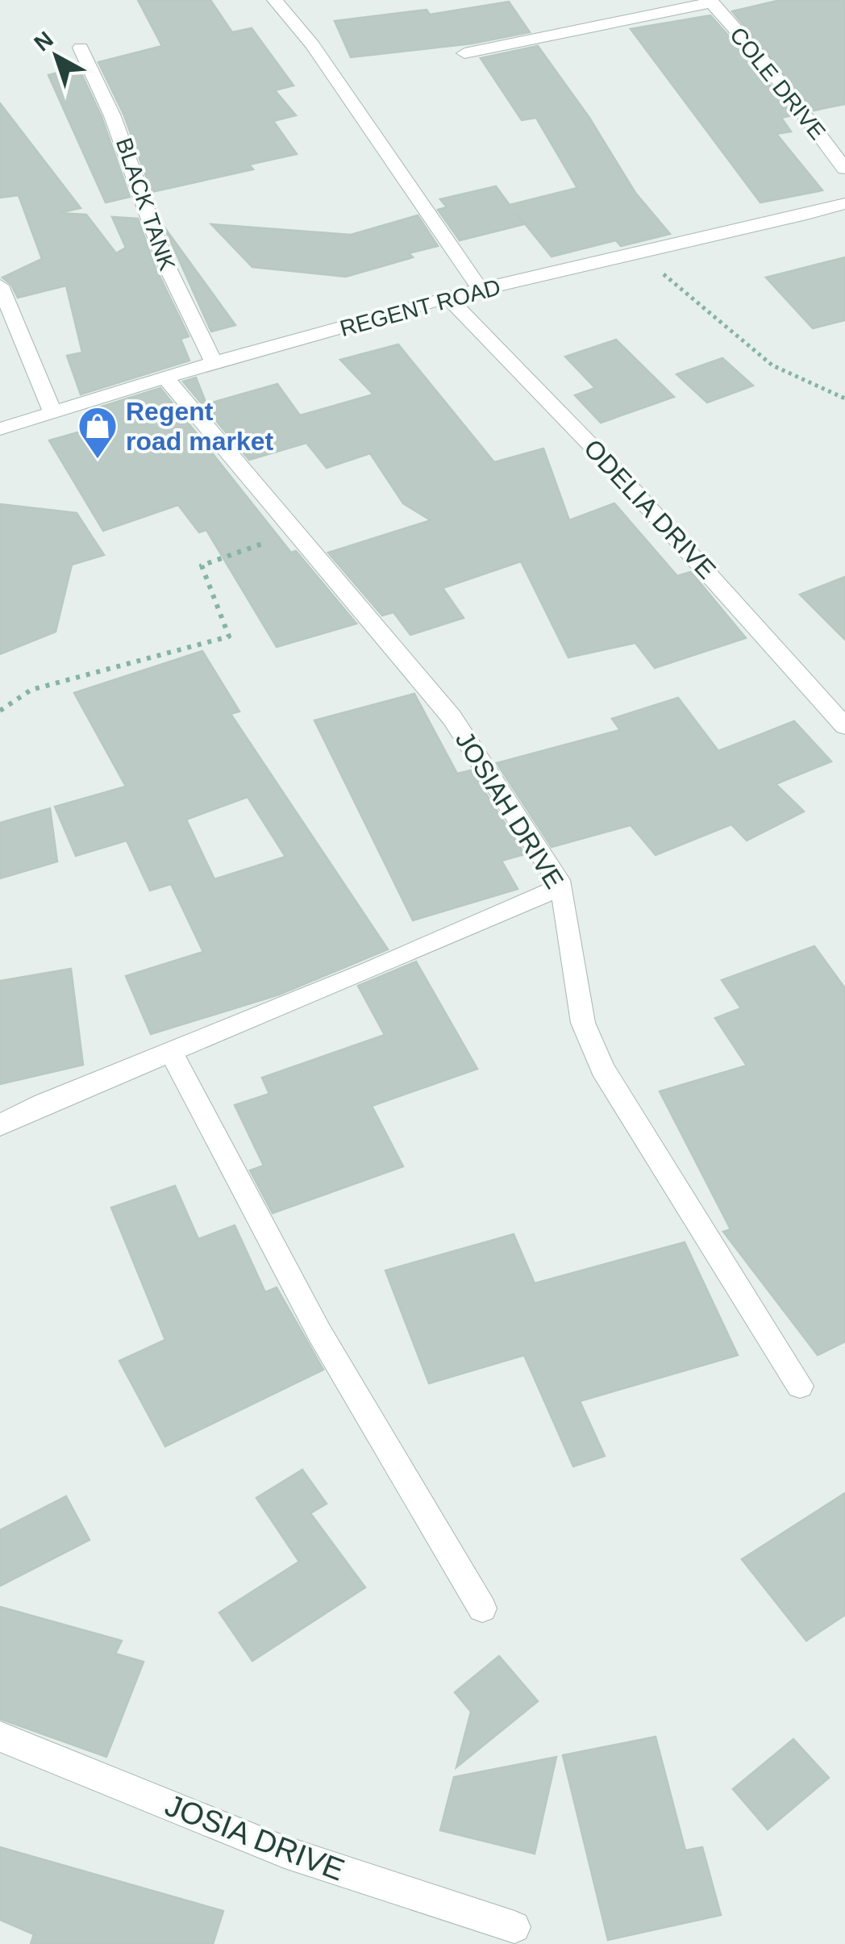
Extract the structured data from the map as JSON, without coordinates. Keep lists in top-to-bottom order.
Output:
{
  "streets": {
    "street": [
      "COLE DRIVE",
      "BLACK TANK",
      "REGENT ROAD",
      "ODELIA DRIVE",
      "JOSIAH DRIVE",
      "JOSIA DRIVE"
    ]
  },
  "crossings": [
    ["BLACK TANK", "REGENT ROAD"],
    ["REGENT ROAD", "ODELIA DRIVE"],
    ["REGENT ROAD", "JOSIAH DRIVE"]
  ],
  "places": {
    "shop": ["Regent road market"]
  },
  "north": "top left"
}
